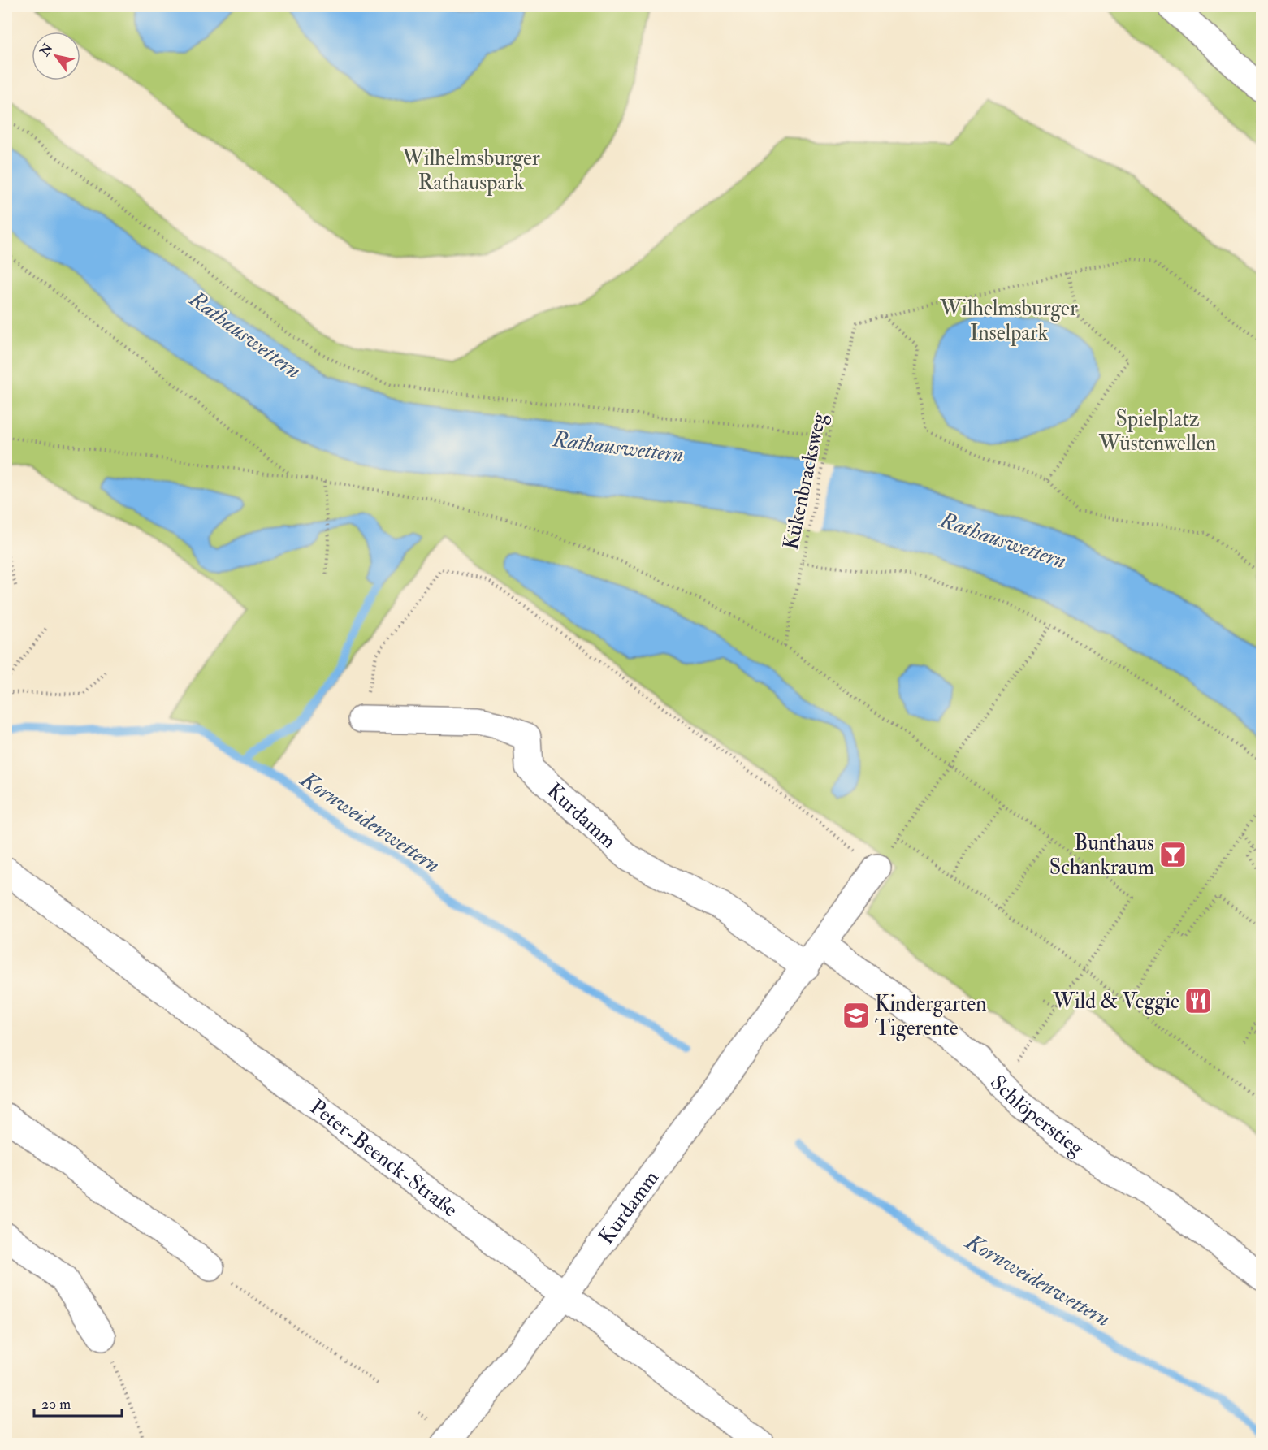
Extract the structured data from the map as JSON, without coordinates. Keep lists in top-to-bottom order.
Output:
{
  "streets": {
    "street": ["Kurdamm", "Schlöperstieg", "Peter-Beenck-Straße"],
    "path": ["Kükenbracksweg"]
  },
  "crossings": [
    ["Kurdamm", "Schlöperstieg"],
    ["Kurdamm", "Peter-Beenck-Straße"]
  ],
  "water": ["Rathauswettern", "Kornweidenwettern"],
  "parks": ["Wilhelmsburger Rathauspark", "Wilhelmsburger Inselpark", "Spielplatz Wüstenwellen"],
  "places": {
    "bar": ["Bunthaus Schankraum"],
    "restaurant": ["Wild & Veggie"],
    "school or university": ["Kindergarten Tigerente"]
  },
  "scale_bar": "20 m",
  "north": "top left"
}
